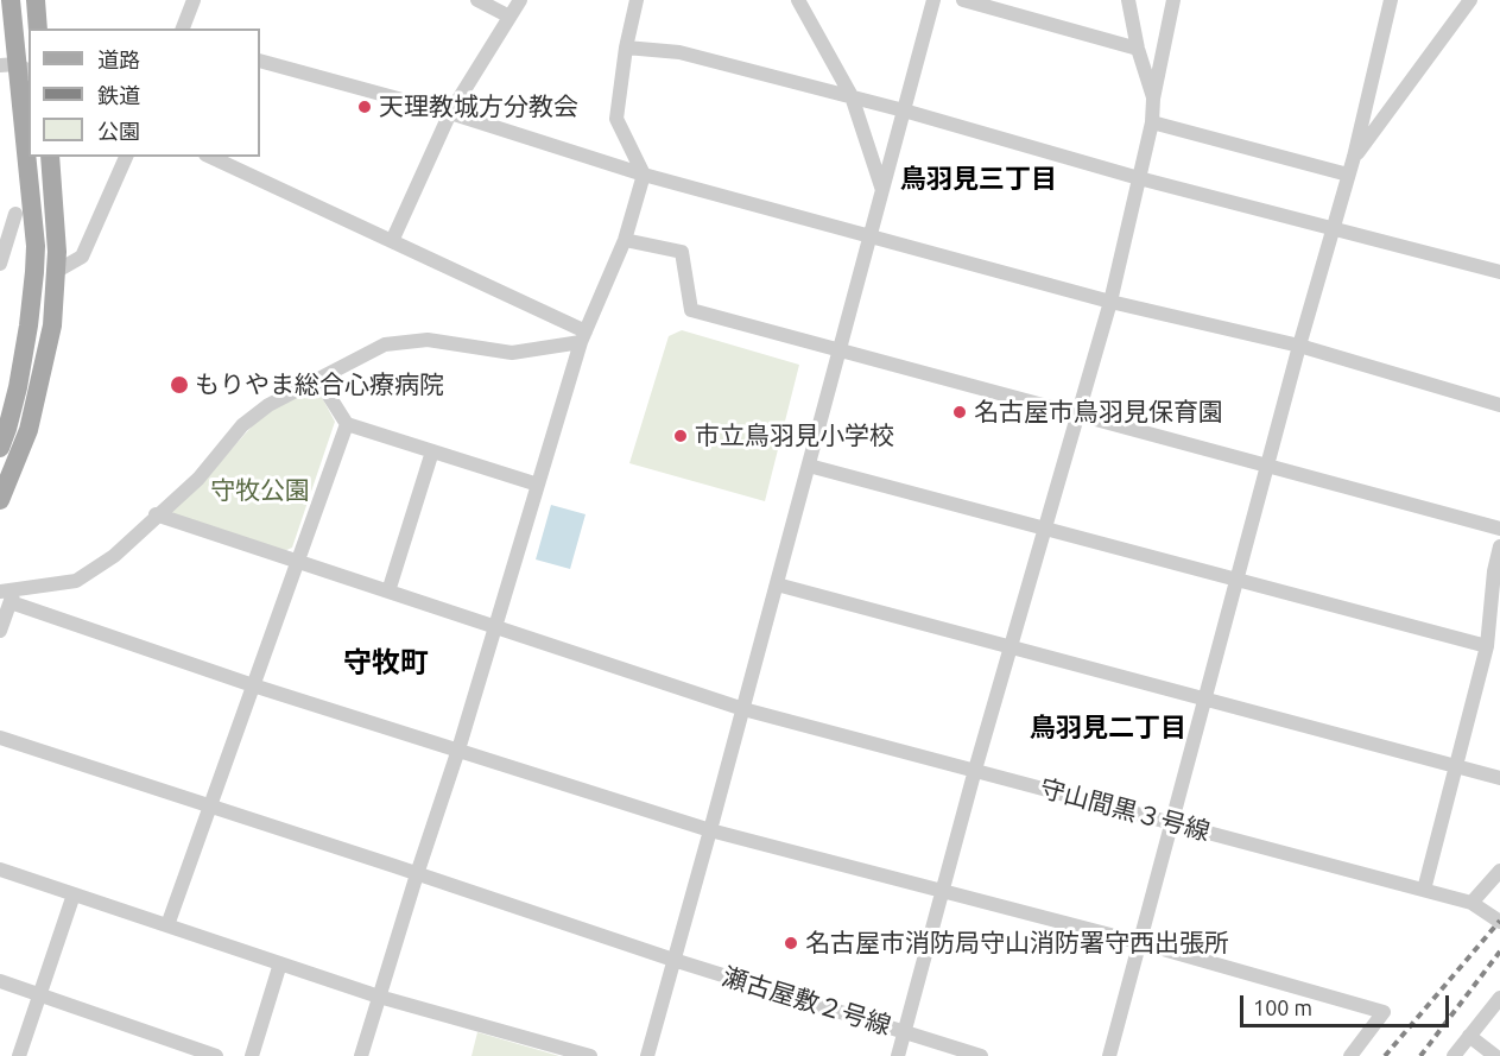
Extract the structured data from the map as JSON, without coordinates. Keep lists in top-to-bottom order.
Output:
{
  "streets": {
    "street": ["守山間黒３号線", "瀬古屋敷２号線"]
  },
  "districts": ["鳥羽見三丁目", "守牧町", "鳥羽見二丁目"],
  "parks": ["守牧公園"],
  "places": [
    "天理教城方分教会",
    "もりやま総合心療病院",
    "名古屋市鳥羽見保育園",
    "市立鳥羽見小学校",
    "名古屋市消防局守山消防署守西出張所"
  ],
  "legend": ["道路", "鉄道", "公園"],
  "scale_bar": "100 m"
}
